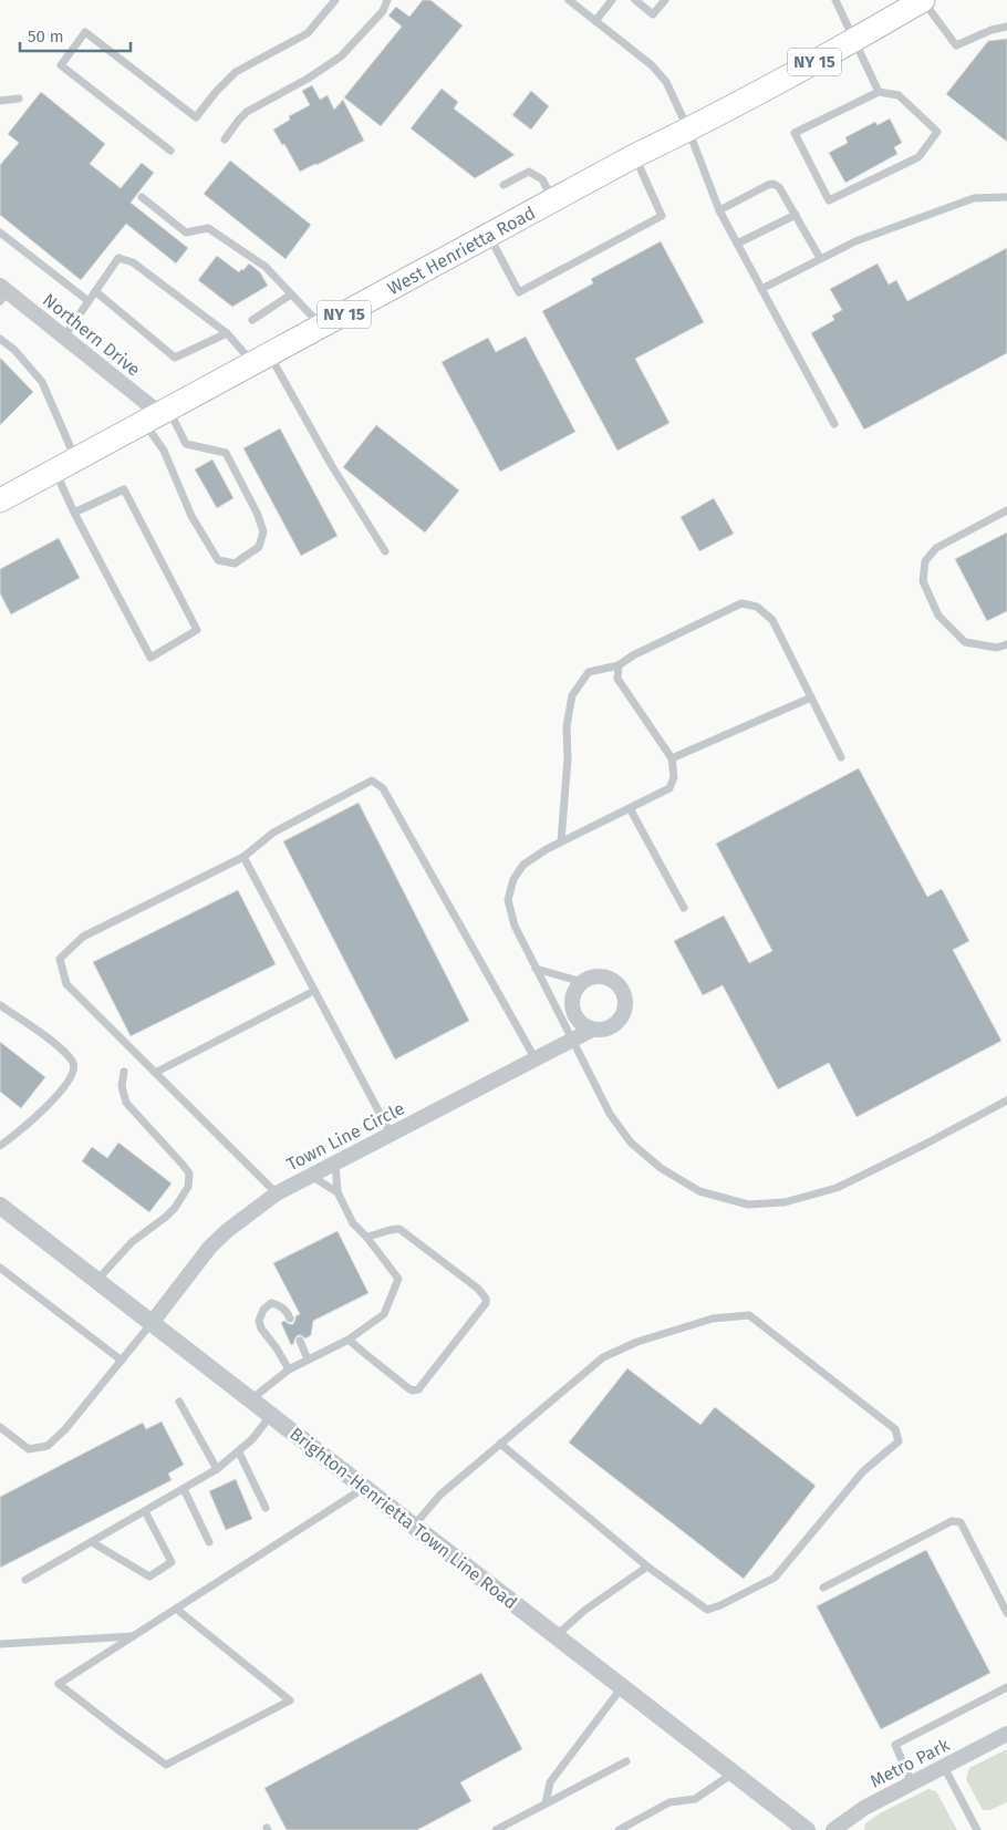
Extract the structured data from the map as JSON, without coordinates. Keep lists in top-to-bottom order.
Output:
{
  "streets": {
    "main road": ["NY 15", "West Henrietta Road"],
    "street": [
      "Northern Drive",
      "Town Line Circle",
      "Brighton-Henrietta Town Line Road",
      "Metro Park"
    ]
  },
  "crossings": [
    ["West Henrietta Road", "Northern Drive"],
    ["Town Line Circle", "Brighton-Henrietta Town Line Road"]
  ],
  "scale_bar": "50 m"
}
